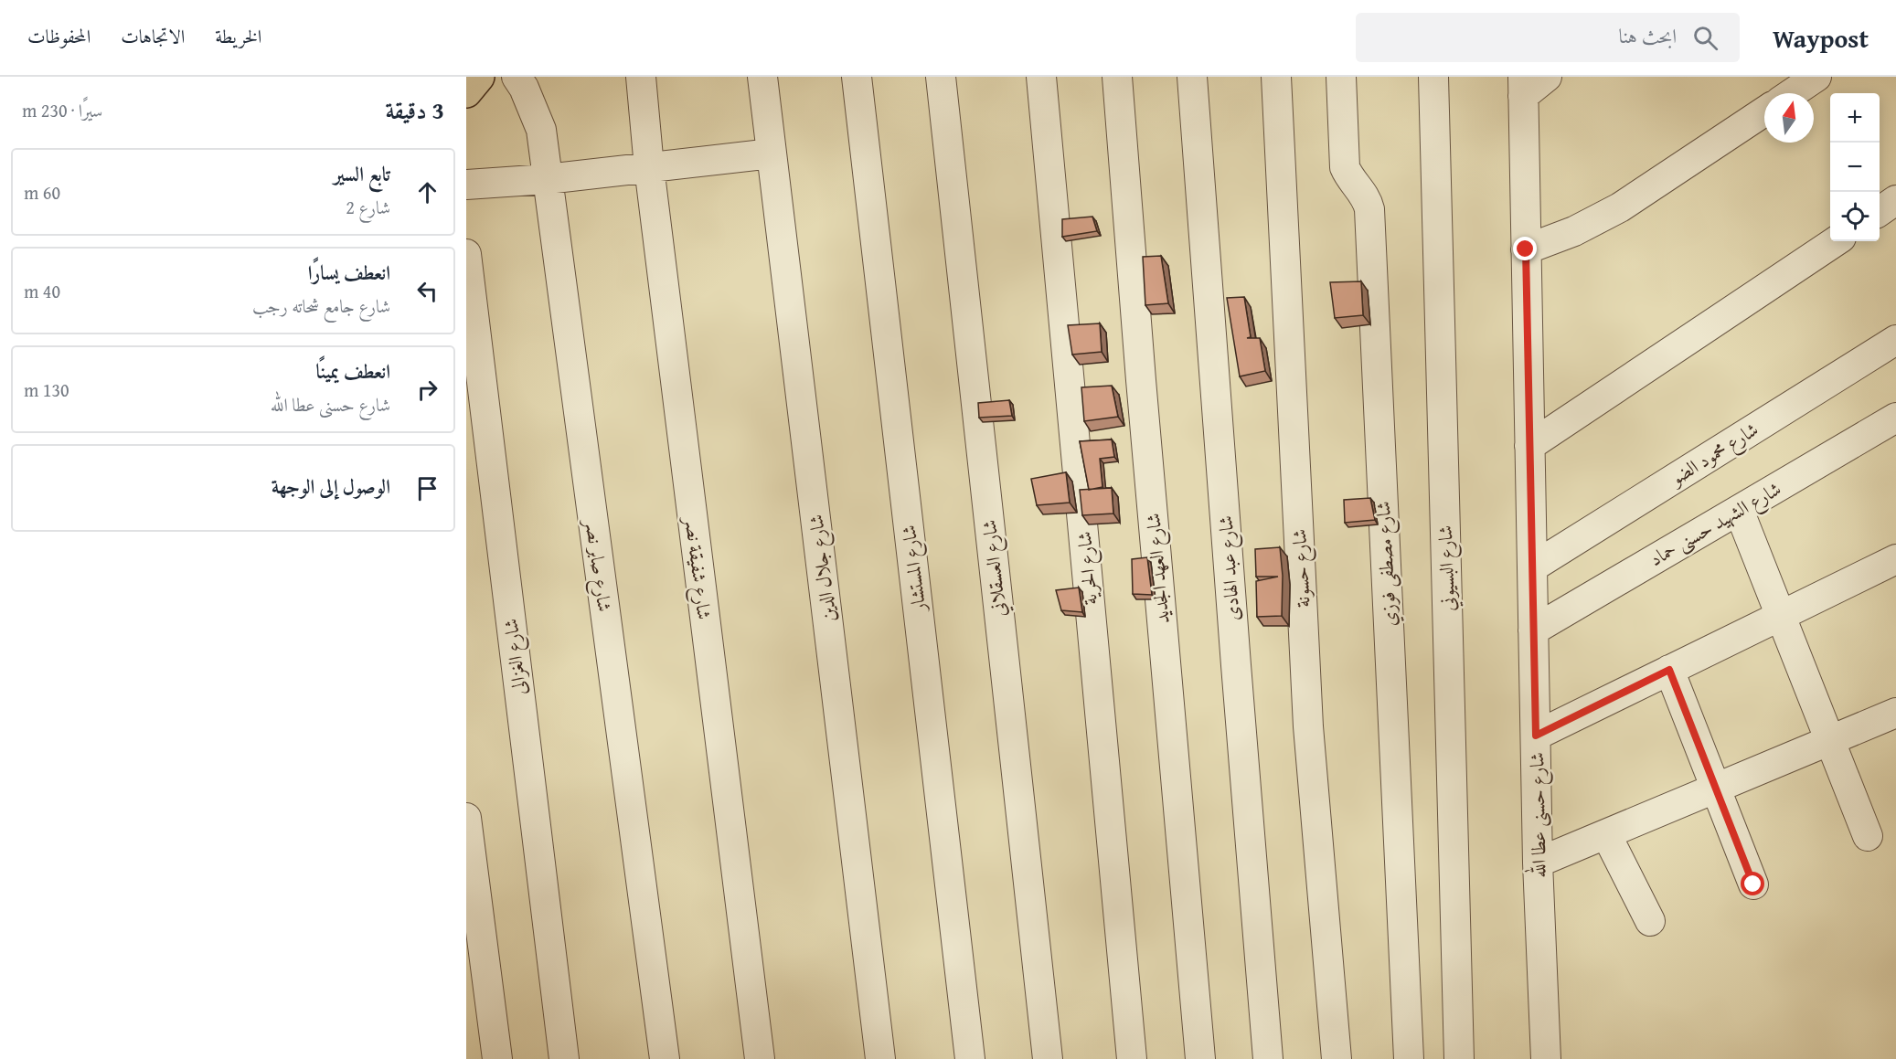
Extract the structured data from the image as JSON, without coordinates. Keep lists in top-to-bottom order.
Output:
{
  "streets": {
    "street": [
      "شارع محمود الضو",
      "شارع الشهيد حسنى حماد",
      "شارع مصطفى فوزي",
      "شارع صابر نصر",
      "شارع شفيقة نصر",
      "شارع جلال الدين",
      "شارع المستشار",
      "شارع العسقلاني",
      "شارع الحرية",
      "شارع العهد الجديد",
      "شارع عبد الهادى",
      "شارع حسونة",
      "شارع البسيوني",
      "شارع الغزالى",
      "شارع حسنى عطا الله"
    ]
  },
  "crossings": [
    ["شارع محمود الضو", "شارع حسنى عطا الله"],
    ["شارع الشهيد حسنى حماد", "شارع حسنى عطا الله"]
  ],
  "north": "top",
  "page": {
    "header": "Waypost",
    "search": "ابحث هنا",
    "nav": ["الخريطة", "الاتجاهات", "المحفوظات"],
    "heading": ["3 دقيقة", "سيرًا · 230 m"],
    "map_buttons": ["+", "−"],
    "list": [
      ["تابع السير", "شارع 2", "60 m"],
      ["انعطف يسارًا", "شارع جامع شحاته رجب", "40 m"],
      ["انعطف يمينًا", "شارع حسنى عطا الله", "130 m"],
      "الوصول إلى الوجهة"
    ]
  }
}
